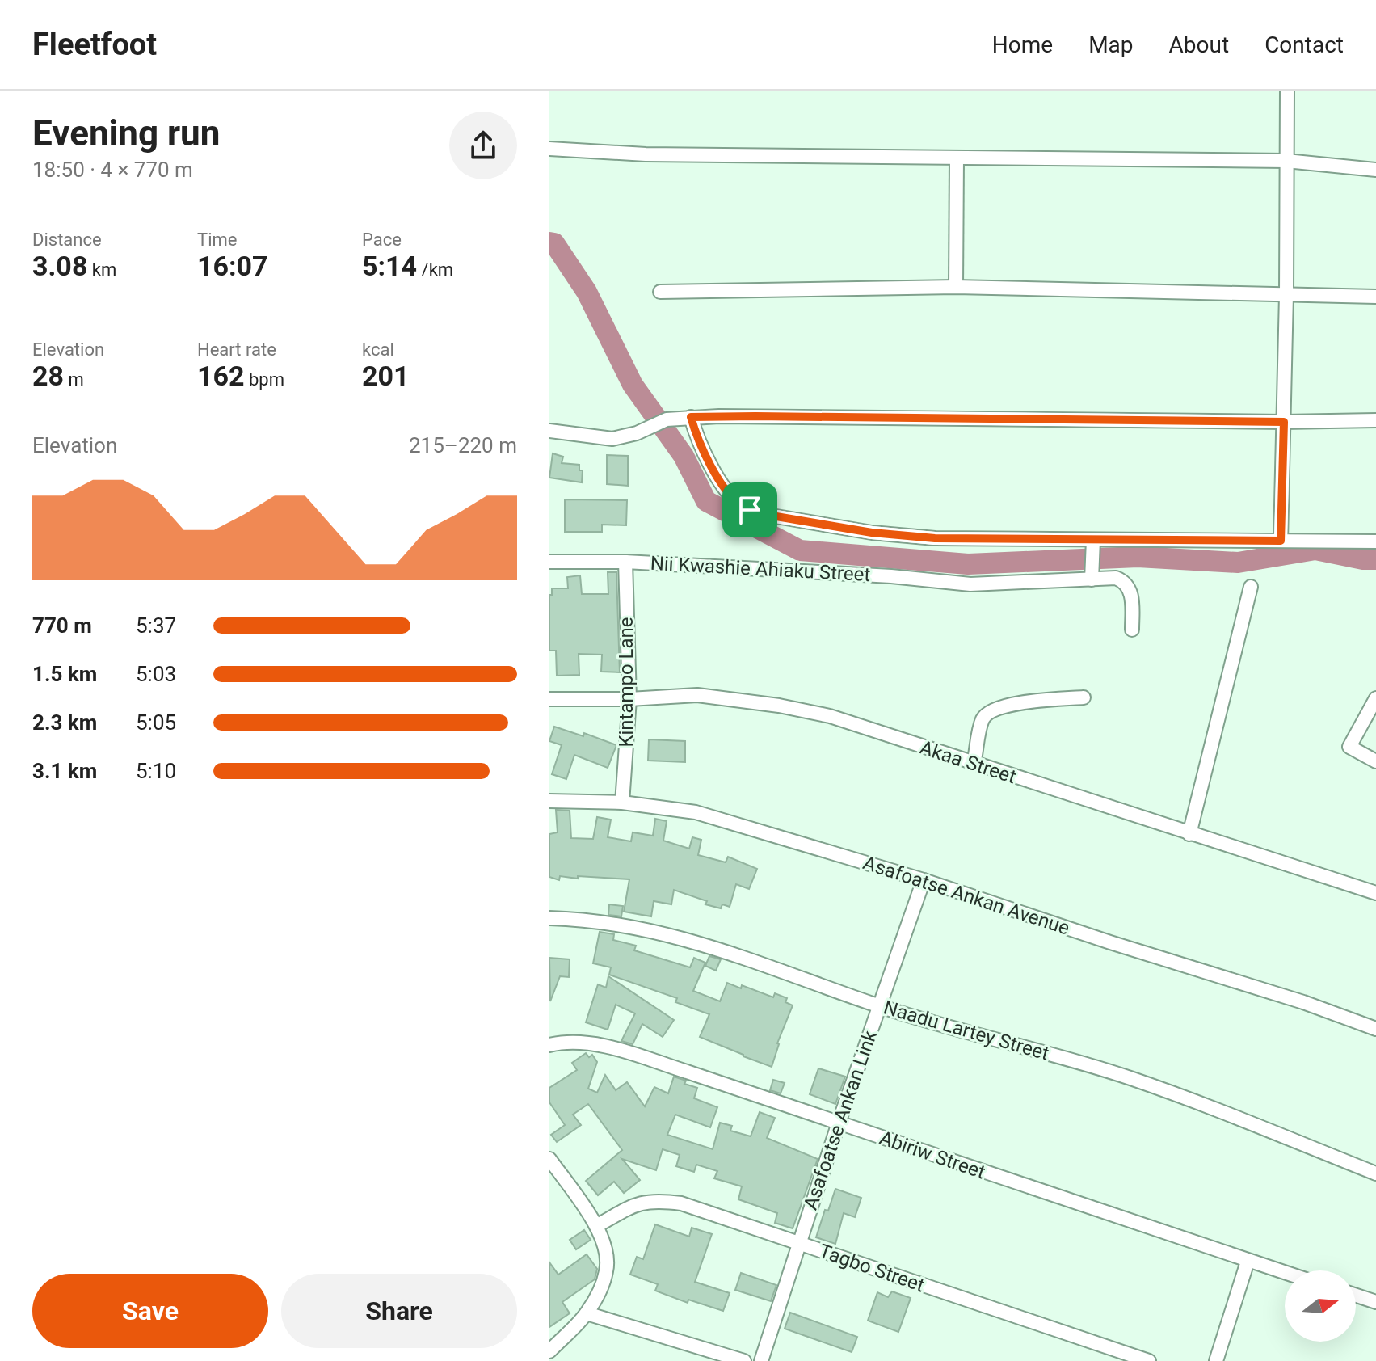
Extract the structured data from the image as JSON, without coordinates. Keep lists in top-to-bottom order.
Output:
{
  "streets": {
    "street": [
      "Nii Kwashie Ahiaku Street",
      "Kintampo Lane",
      "Akaa Street",
      "Asafoatse Ankan Avenue",
      "Naadu Lartey Street",
      "Asafoatse Ankan Link",
      "Abiriw Street",
      "Tagbo Street"
    ]
  },
  "crossings": [
    ["Nii Kwashie Ahiaku Street", "Kintampo Lane"],
    ["Kintampo Lane", "Akaa Street"],
    ["Kintampo Lane", "Asafoatse Ankan Avenue"],
    ["Asafoatse Ankan Avenue", "Asafoatse Ankan Link"],
    ["Naadu Lartey Street", "Asafoatse Ankan Link"],
    ["Asafoatse Ankan Link", "Abiriw Street"],
    ["Asafoatse Ankan Link", "Tagbo Street"]
  ],
  "north": "right",
  "page": {
    "header": "Fleetfoot",
    "nav": [
      "Home",
      "Map",
      "About",
      "Contact"
    ],
    "heading": ["Evening run", "18:50 · 4 × 770 m"],
    "stats": [
      ["Distance", "3.08 km"],
      ["Time", "16:07"],
      ["Pace", "5:14 /km"],
      ["Elevation", "28 m"],
      ["Heart rate", "162 bpm"],
      ["kcal", "201"]
    ],
    "chart": ["Elevation", "215–220 m"],
    "list": [
      {
        "name": "770 m",
        "note": "5:37"
      },
      {
        "name": "1.5 km",
        "note": "5:03"
      },
      {
        "name": "2.3 km",
        "note": "5:05"
      },
      {
        "name": "3.1 km",
        "note": "5:10"
      }
    ],
    "buttons": ["Save", "Share"]
  }
}
